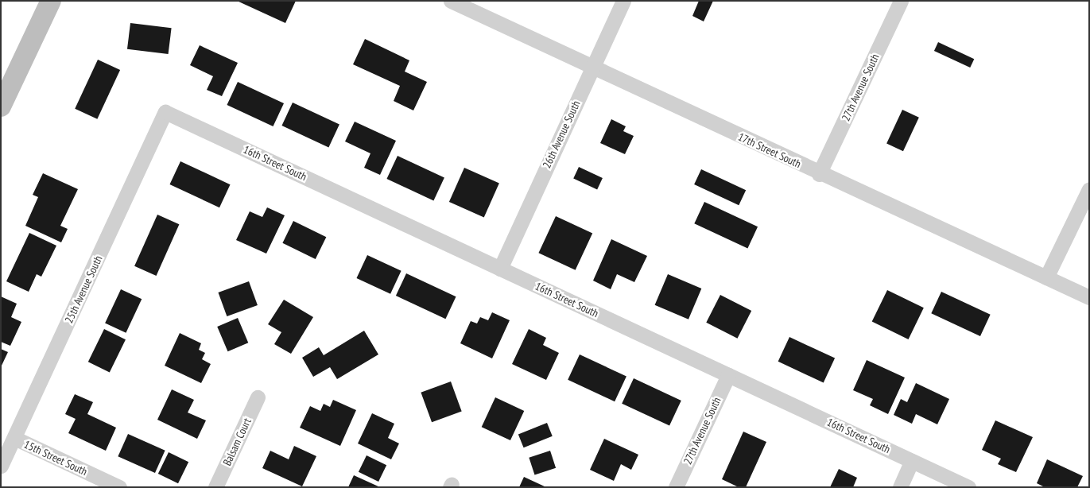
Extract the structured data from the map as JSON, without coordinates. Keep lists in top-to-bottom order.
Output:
{
  "streets": {
    "street": [
      "27th Avenue South",
      "26th Avenue South",
      "17th Street South",
      "16th Street South",
      "25th Avenue South",
      "Balsam Court",
      "15th Street South"
    ]
  },
  "crossings": [
    ["27th Avenue South", "17th Street South"],
    ["27th Avenue South", "16th Street South"],
    ["26th Avenue South", "17th Street South"],
    ["26th Avenue South", "16th Street South"],
    ["16th Street South", "25th Avenue South"],
    ["25th Avenue South", "15th Street South"]
  ]
}
